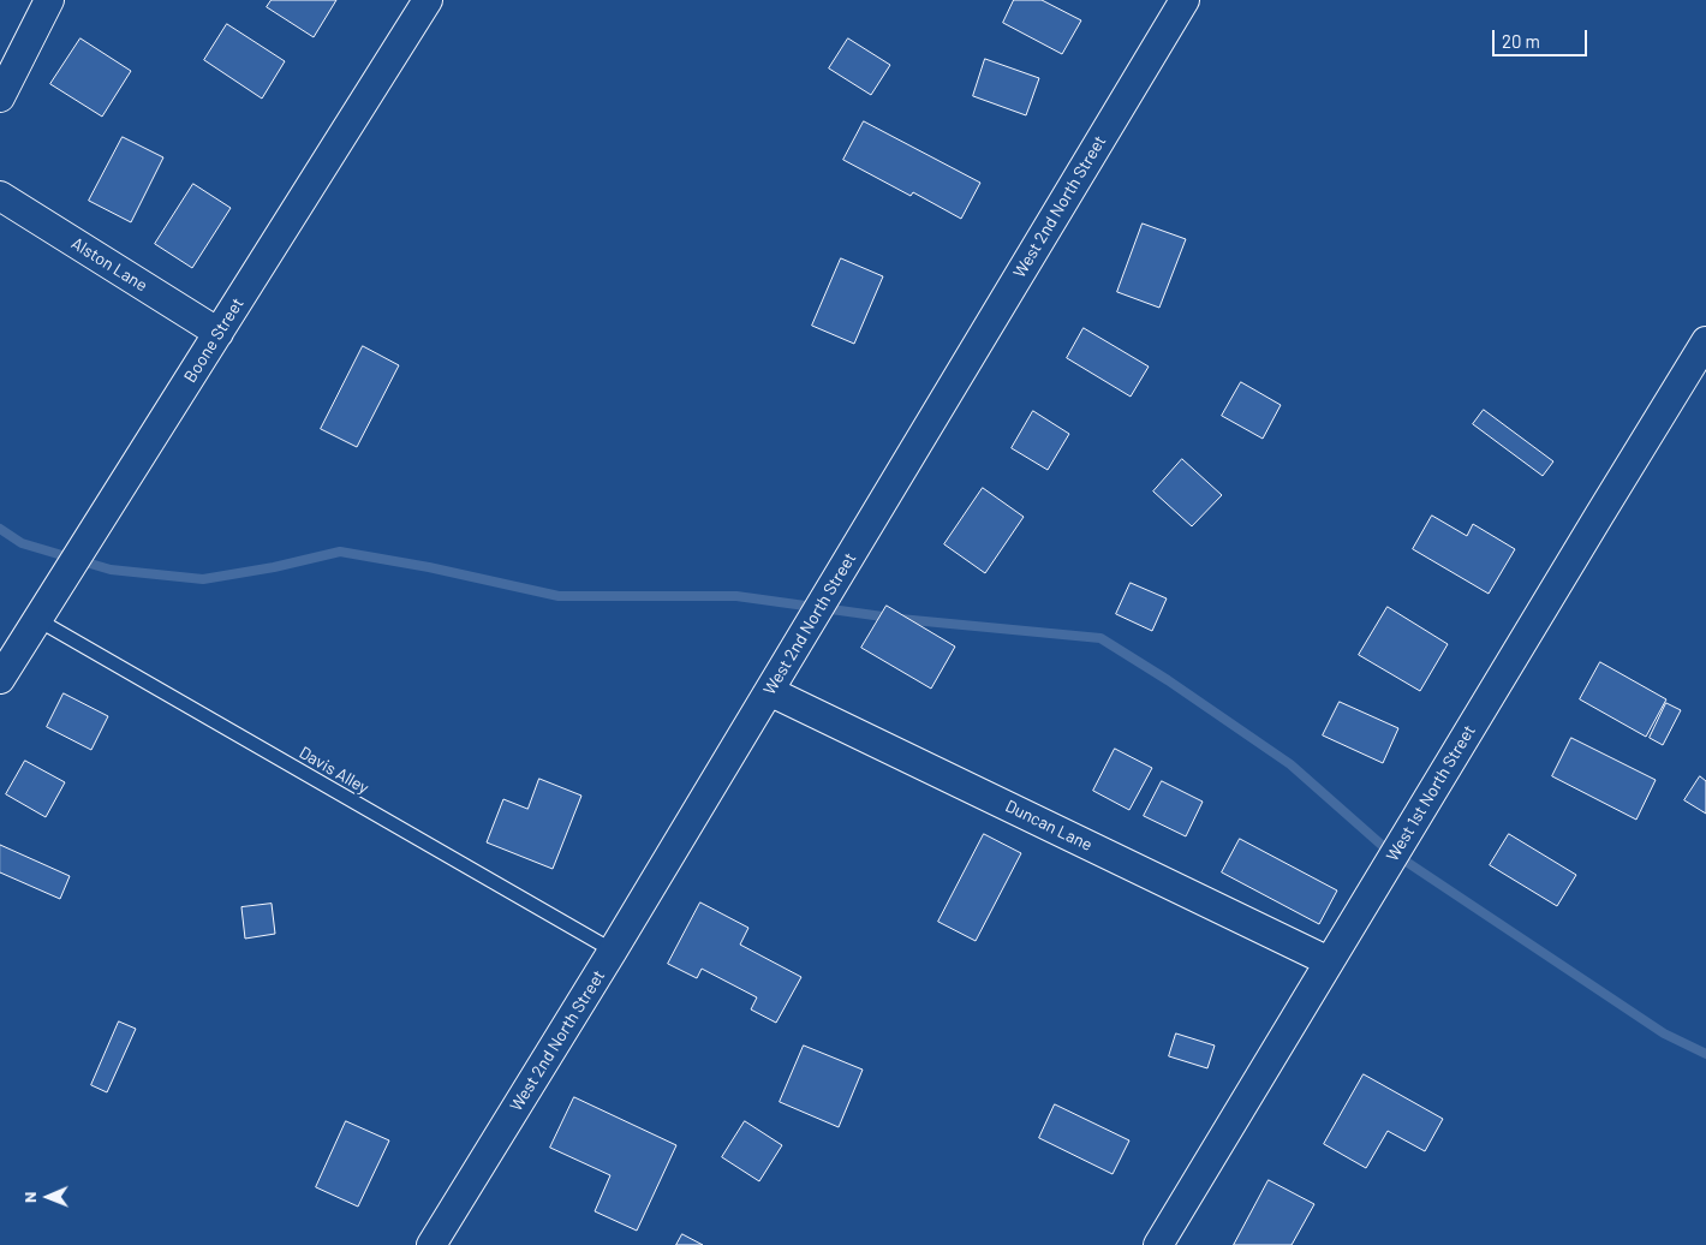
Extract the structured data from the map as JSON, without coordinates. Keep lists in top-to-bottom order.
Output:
{
  "streets": {
    "street": [
      "West 2nd North Street",
      "Alston Lane",
      "Boone Street",
      "West 1st North Street",
      "Duncan Lane"
    ],
    "lane": ["Davis Alley"]
  },
  "crossings": [
    ["West 2nd North Street", "Davis Alley"],
    ["West 2nd North Street", "Duncan Lane"],
    ["Alston Lane", "Boone Street"],
    ["Boone Street", "Davis Alley"],
    ["West 1st North Street", "Duncan Lane"]
  ],
  "scale_bar": "20 m",
  "north": "left"
}
